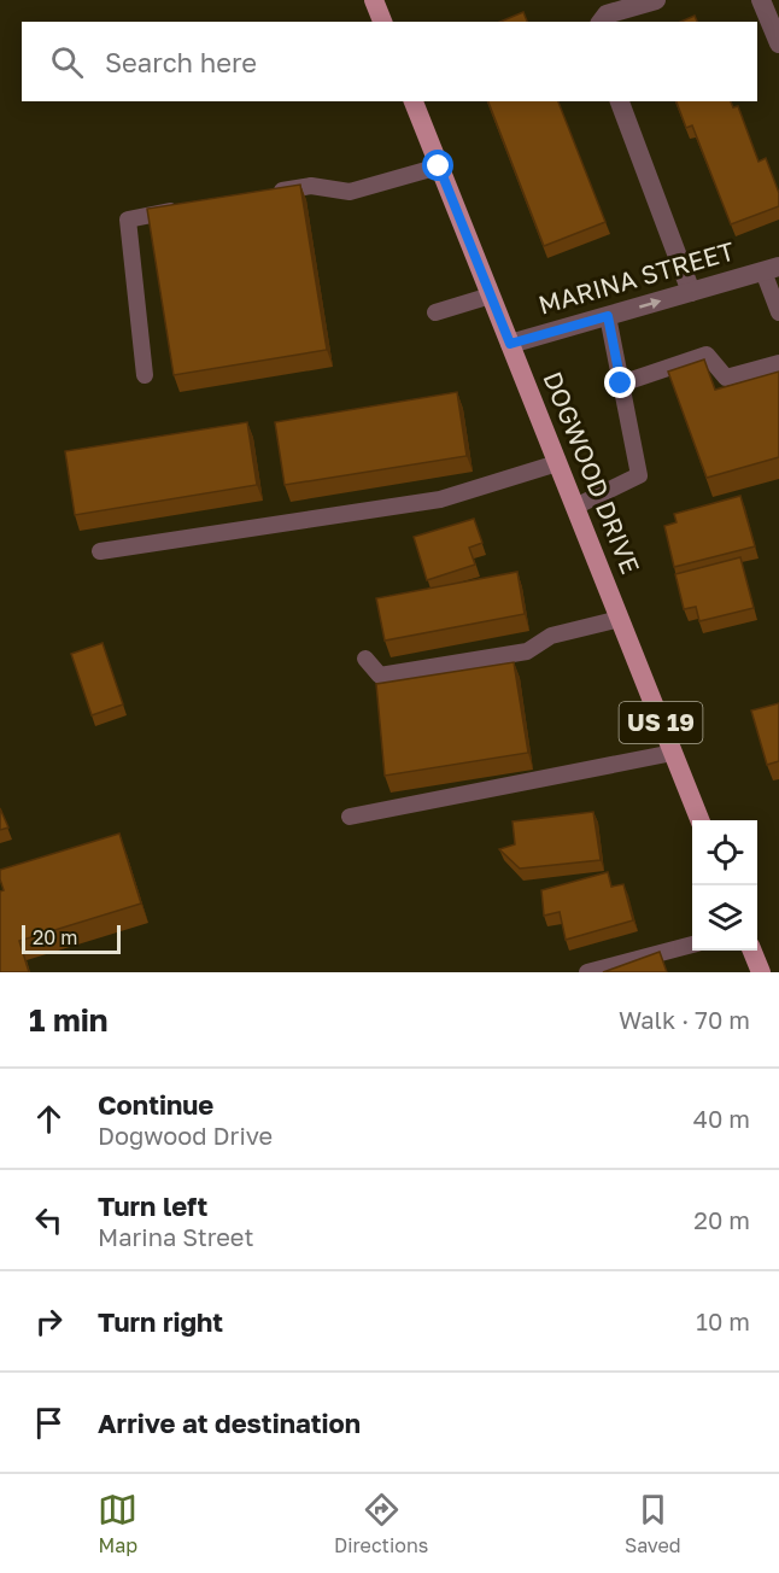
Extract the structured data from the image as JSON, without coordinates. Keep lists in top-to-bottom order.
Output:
{
  "streets": {
    "main road": ["DOGWOOD DRIVE", "US 19"],
    "street": ["MARINA STREET"]
  },
  "crossings": [
    ["MARINA STREET", "DOGWOOD DRIVE"]
  ],
  "scale_bar": "20 m",
  "page": {
    "search": "Search here",
    "scale": "20 m",
    "heading": ["1 min", "Walk · 70 m"],
    "list": [
      ["Continue", "Dogwood Drive", "40 m"],
      ["Turn left", "Marina Street", "20 m"],
      ["Turn right", "10 m"],
      "Arrive at destination"
    ],
    "nav": ["Map", "Directions", "Saved"]
  }
}
